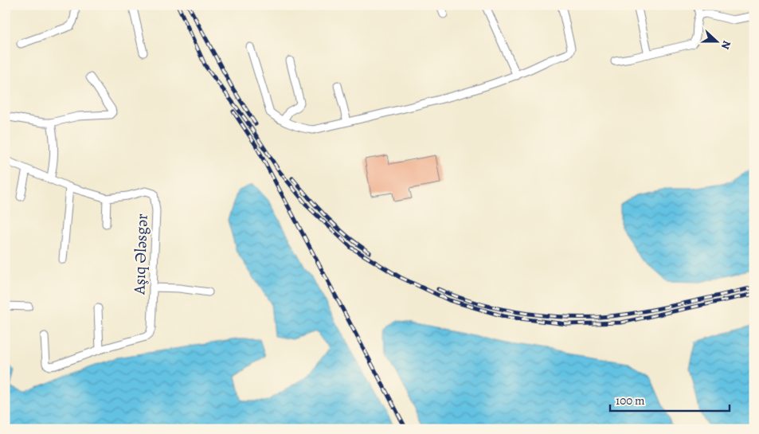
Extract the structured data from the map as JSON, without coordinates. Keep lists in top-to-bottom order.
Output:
{
  "streets": {
    "street": ["Aşıq Ələsgər"]
  },
  "scale_bar": "100 m",
  "north": "right"
}
